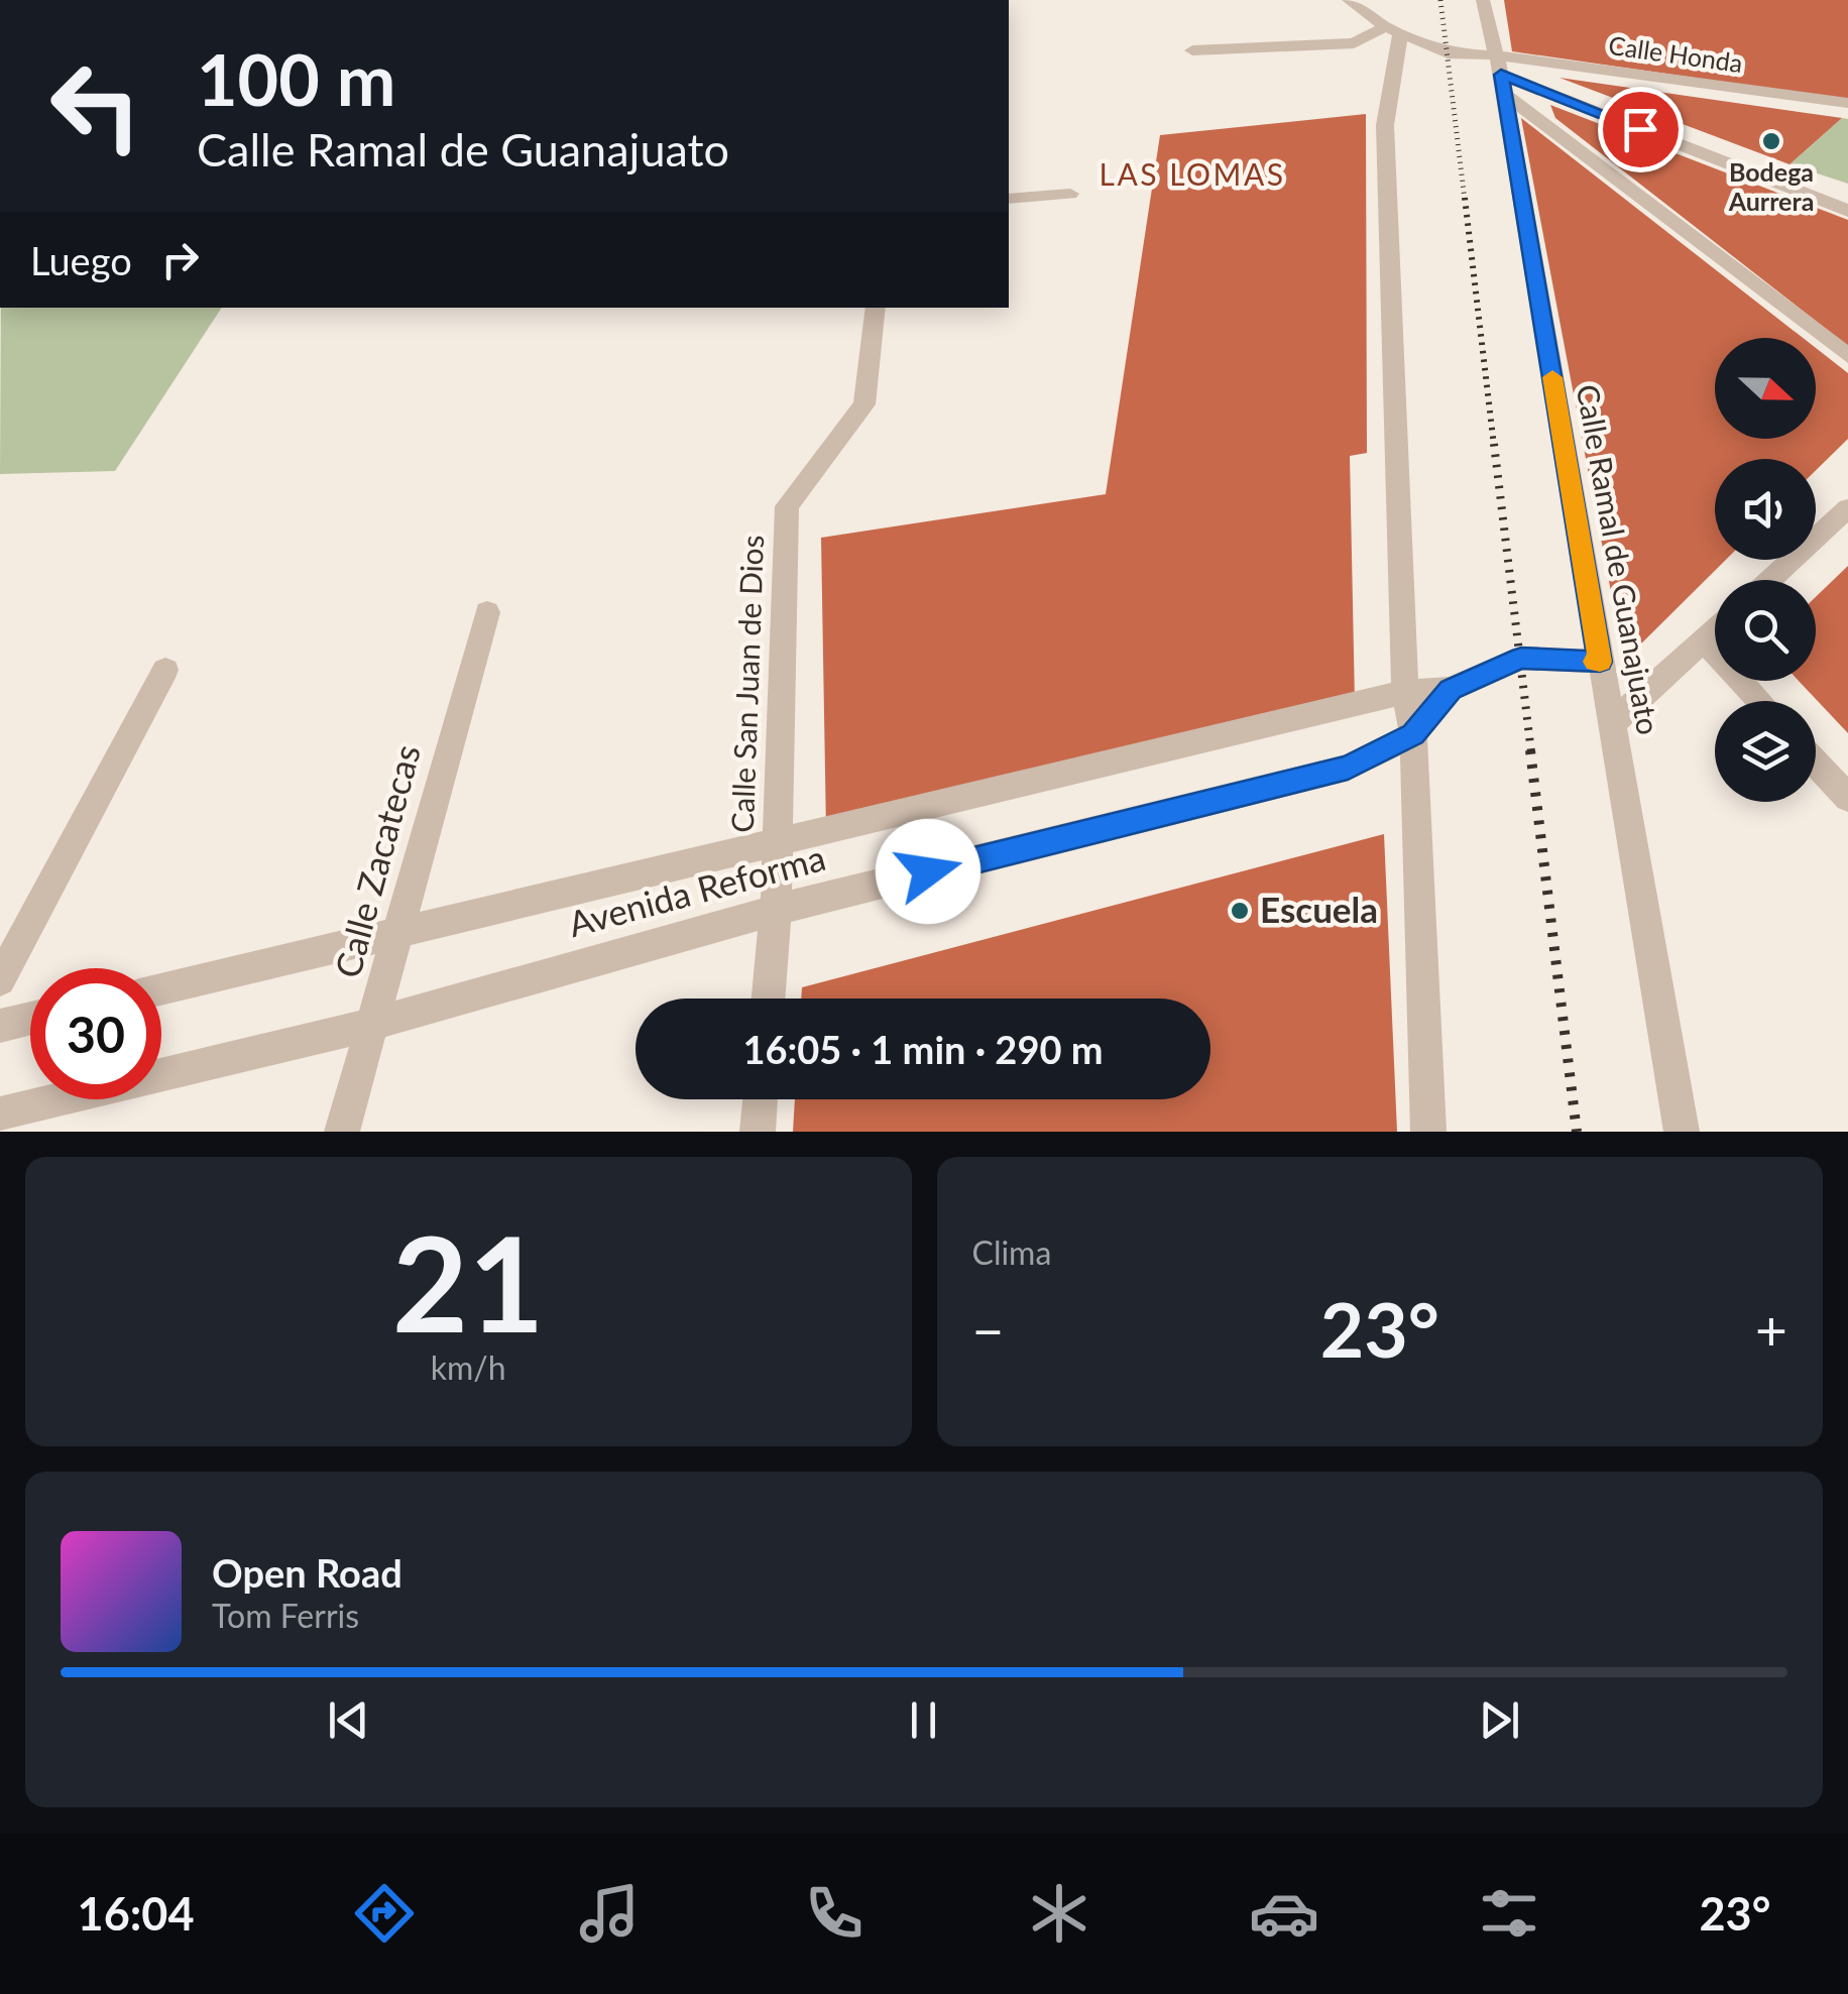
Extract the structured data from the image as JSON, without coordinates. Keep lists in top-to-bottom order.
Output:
{
  "streets": {
    "street": [
      "Calle Honda",
      "Calle Ramal de Guanajuato",
      "Calle San Juan de Dios",
      "Calle Zacatecas",
      "Avenida Reforma"
    ]
  },
  "crossings": [
    ["Calle Honda", "Calle Ramal de Guanajuato"],
    ["Calle Ramal de Guanajuato", "Avenida Reforma"],
    ["Calle San Juan de Dios", "Avenida Reforma"],
    ["Calle Zacatecas", "Avenida Reforma"]
  ],
  "districts": ["LAS LOMAS"],
  "places": ["Bodega Aurrera", "Escuela"],
  "north": "right",
  "page": {
    "turn": ["100 m", "Calle Ramal de Guanajuato"],
    "then": "Luego",
    "limit": "30",
    "trip": "16:05 · 1 min · 290 m",
    "tile": [
      ["21", "km/h"],
      "Clima"
    ],
    "heat": ["−", "23°", "+"],
    "song": ["Open Road", "Tom Ferris"],
    "tabs": ["16:04", "23°"]
  }
}
